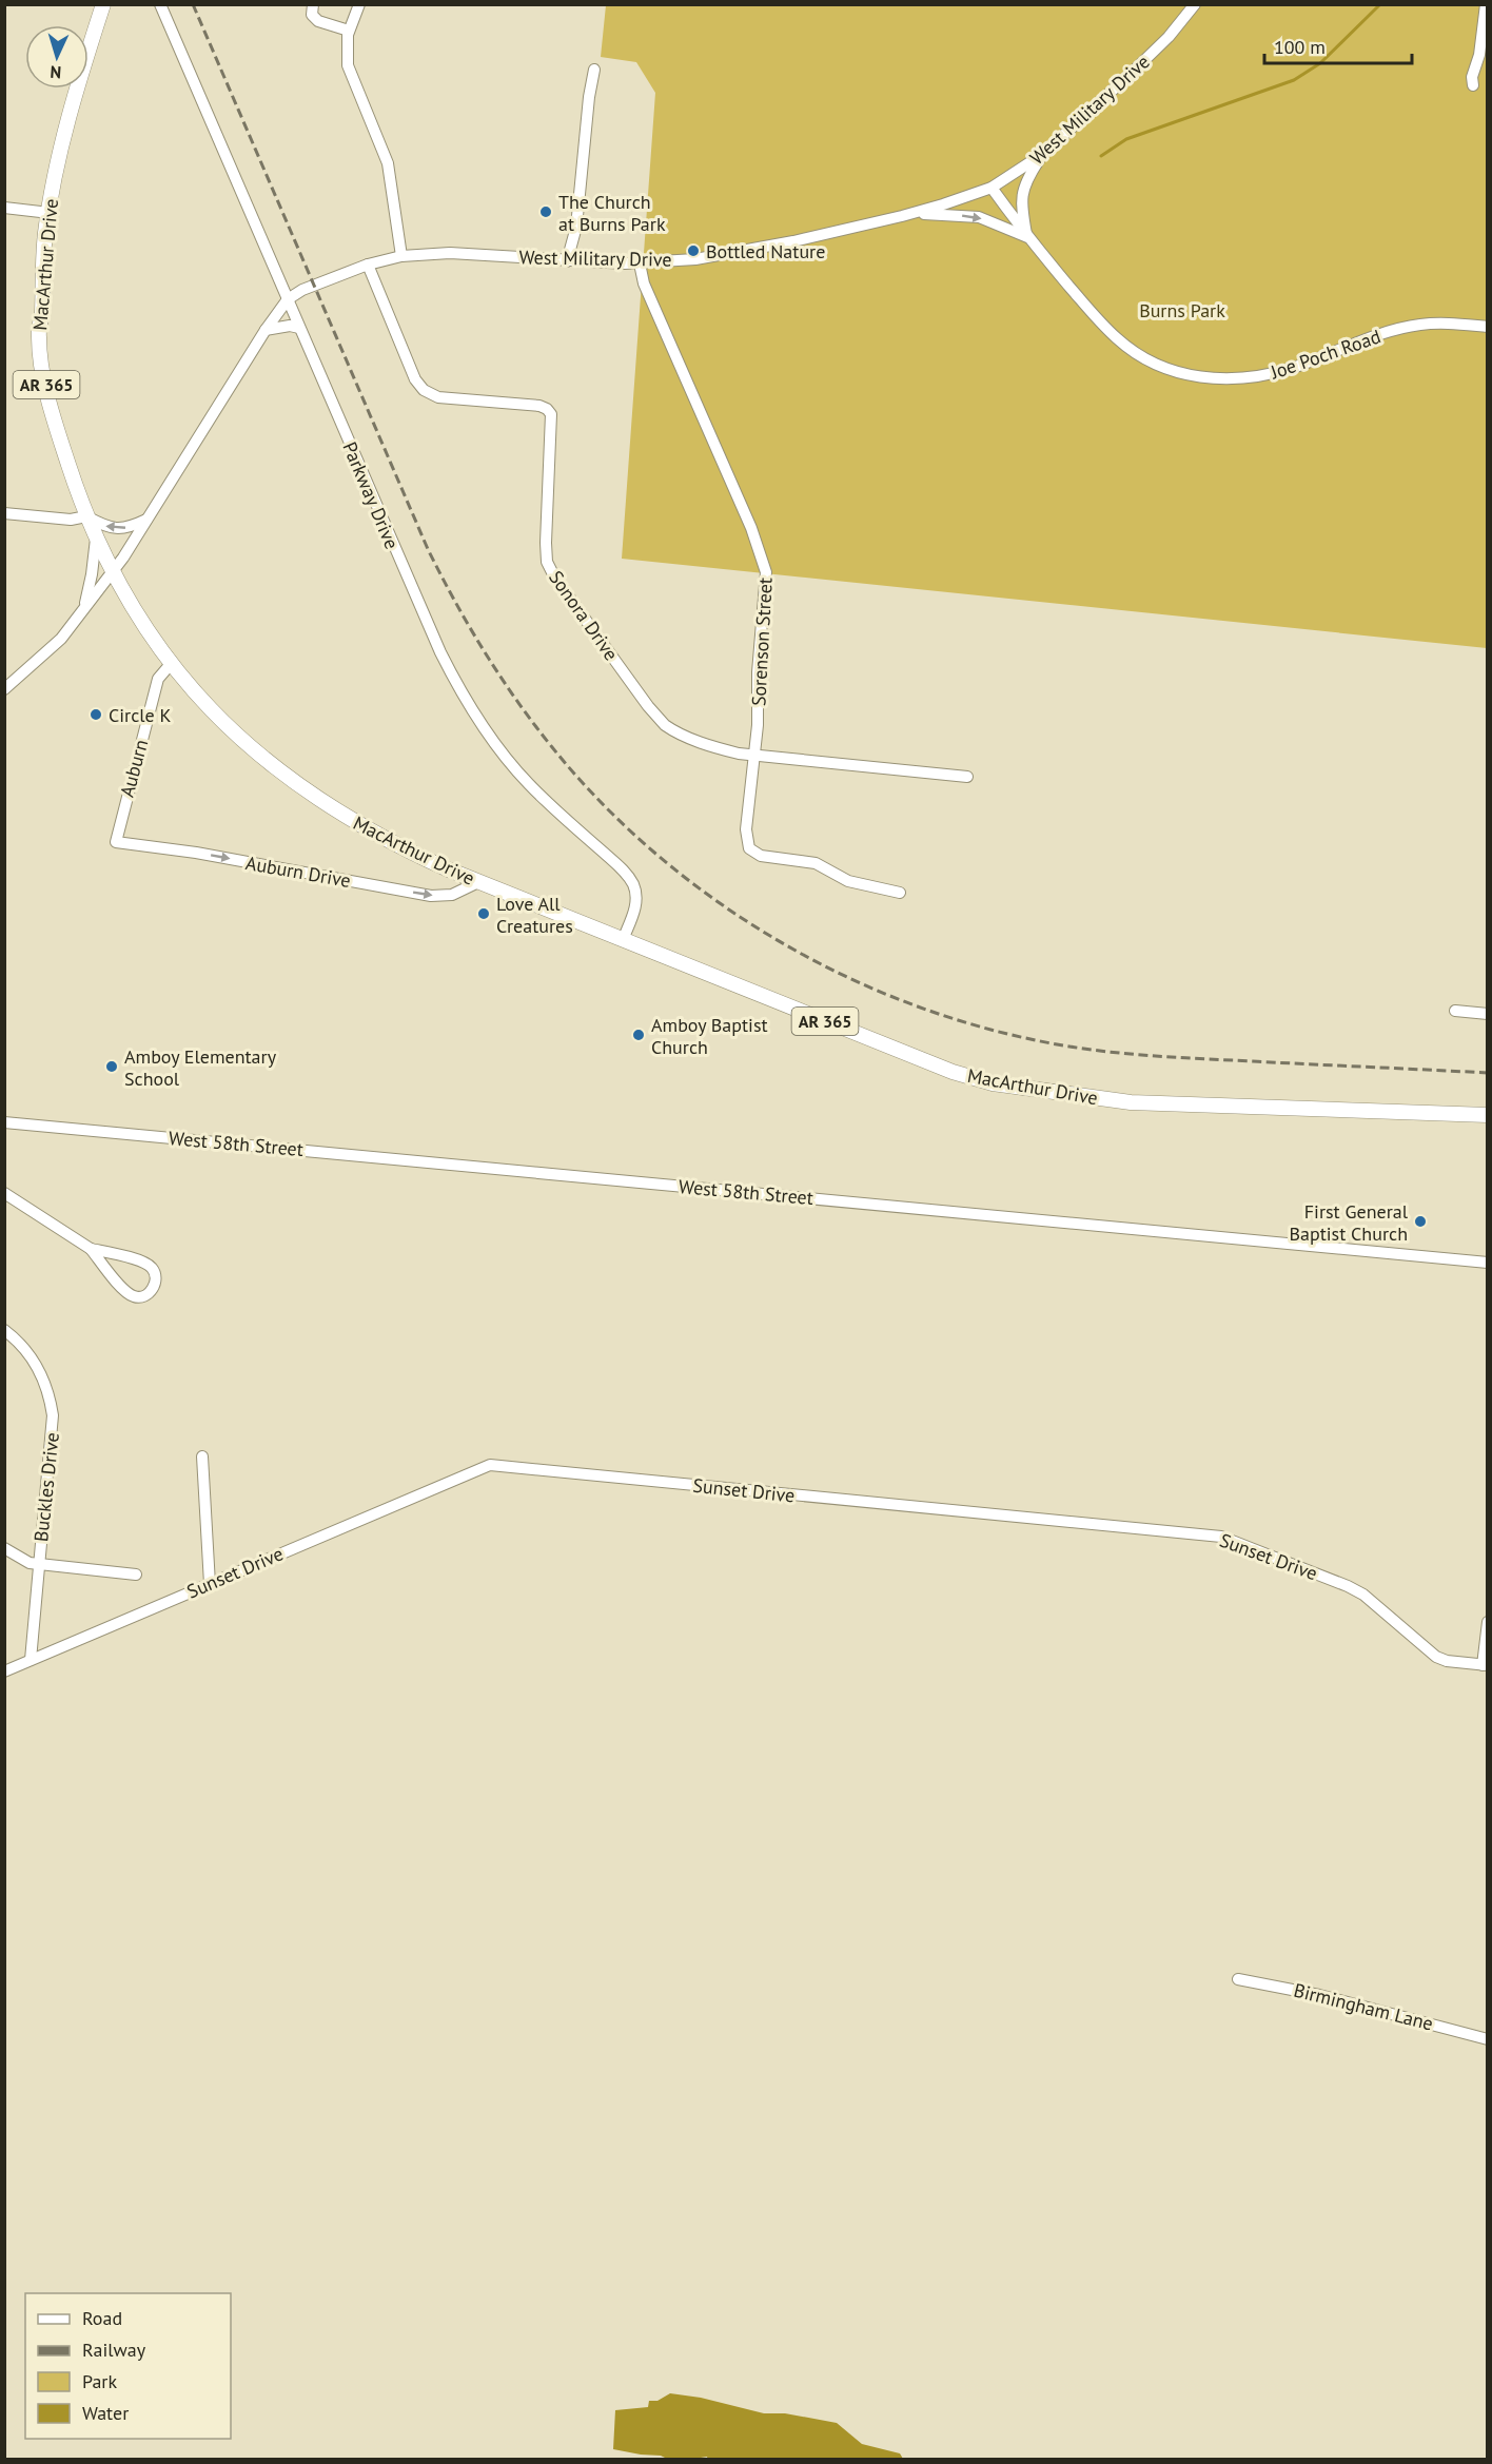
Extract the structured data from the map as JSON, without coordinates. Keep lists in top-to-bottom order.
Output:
{
  "streets": {
    "main road": ["MacArthur Drive", "AR 365"],
    "street": [
      "West Military Drive",
      "Joe Poch Road",
      "Parkway Drive",
      "Sonora Drive",
      "Sorenson Street",
      "Auburn",
      "Auburn Drive",
      "West 58th Street",
      "Buckles Drive",
      "Sunset Drive",
      "Birmingham Lane"
    ]
  },
  "crossings": [
    ["West Military Drive", "MacArthur Drive"],
    ["West Military Drive", "Joe Poch Road"],
    ["West Military Drive", "Parkway Drive"],
    ["West Military Drive", "Sonora Drive"],
    ["West Military Drive", "Sorenson Street"],
    ["MacArthur Drive", "Parkway Drive"],
    ["MacArthur Drive", "Auburn"],
    ["MacArthur Drive", "Auburn Drive"],
    ["Sonora Drive", "Sorenson Street"],
    ["Auburn", "Auburn Drive"],
    ["Buckles Drive", "Sunset Drive"]
  ],
  "one_way": ["Auburn Drive"],
  "parks": ["Burns Park"],
  "places": [
    "The Church at Burns Park",
    "Bottled Nature",
    "Circle K",
    "Love All Creatures",
    "Amboy Baptist Church",
    "Amboy Elementary School",
    "First General Baptist Church"
  ],
  "legend": [
    "Road",
    "Railway",
    "Park",
    "Water"
  ],
  "scale_bar": "100 m",
  "north": "bottom"
}
